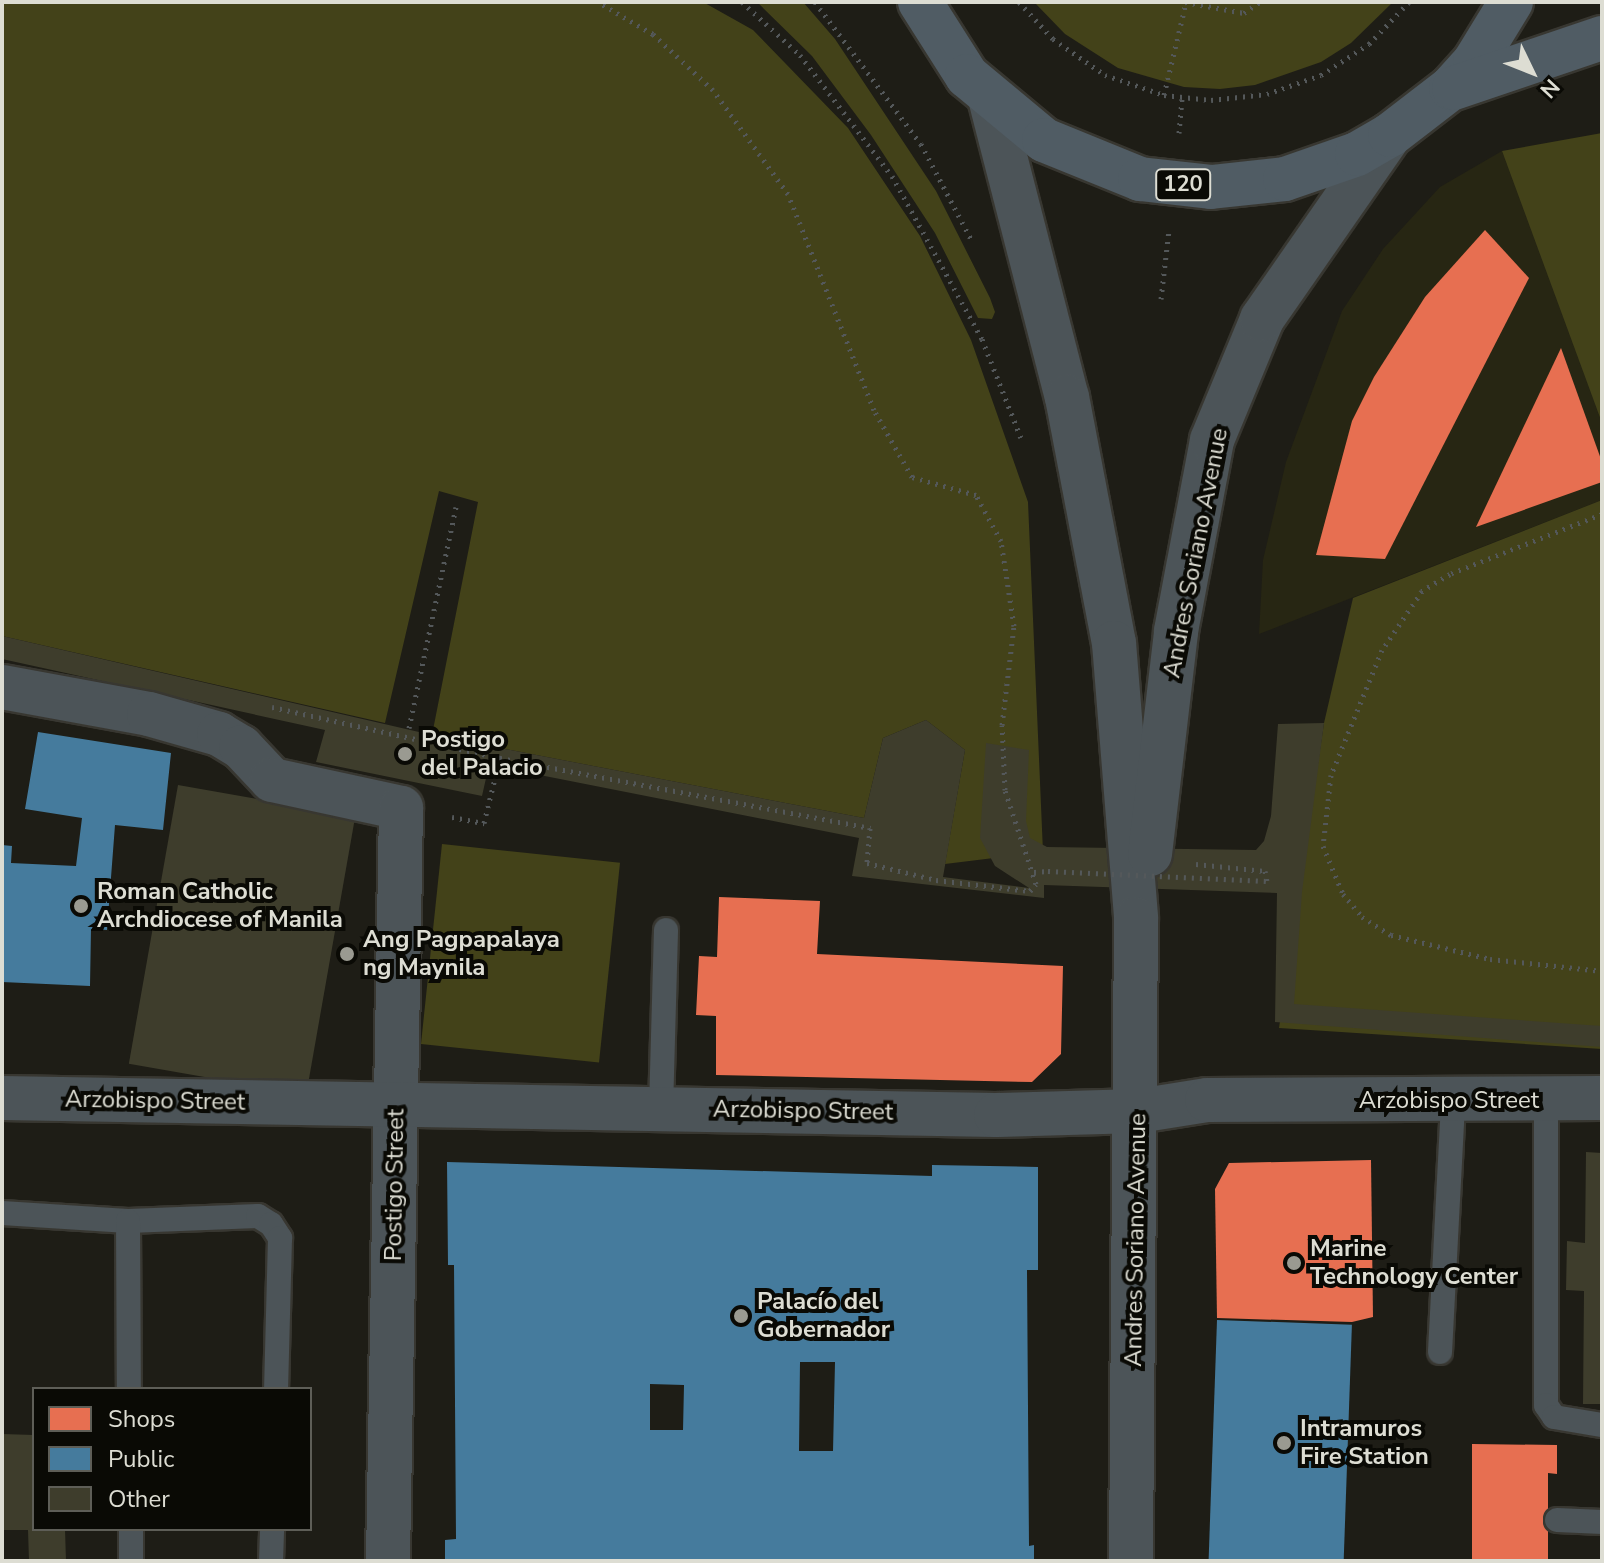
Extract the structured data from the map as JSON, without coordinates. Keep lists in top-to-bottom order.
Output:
{
  "streets": {
    "highway": ["120"],
    "street": ["Andres Soriano Avenue", "Arzobispo Street", "Postigo Street"]
  },
  "crossings": [
    ["120", "Andres Soriano Avenue"],
    ["Andres Soriano Avenue", "Arzobispo Street"],
    ["Arzobispo Street", "Postigo Street"]
  ],
  "places": [
    "Postigo del Palacio",
    "Roman Catholic Archdiocese of Manila",
    "Ang Pagpapalaya ng Maynila",
    "Marine Technology Center",
    "Palacío del Gobernador",
    "Intramuros Fire Station"
  ],
  "legend": ["Shops", "Public", "Other"],
  "north": "bottom right"
}
